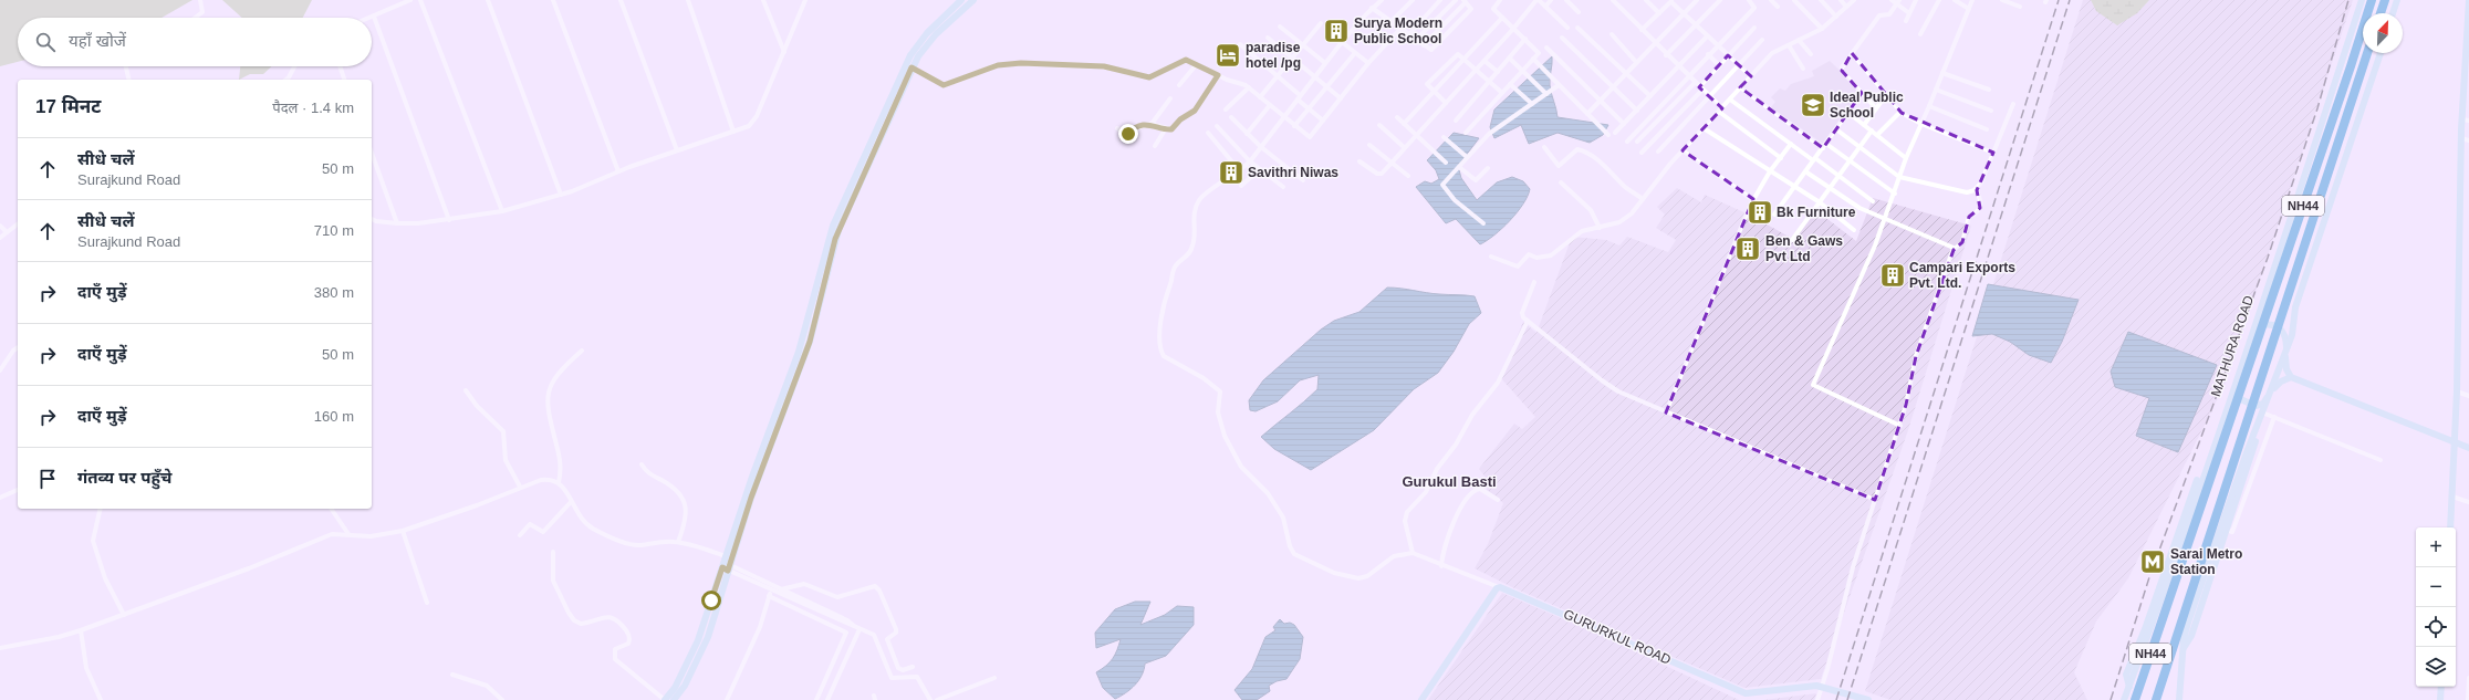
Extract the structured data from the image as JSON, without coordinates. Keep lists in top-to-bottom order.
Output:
{
  "streets": {
    "highway": ["NH44", "MATHURA ROAD"],
    "main road": ["GURURKUL ROAD"]
  },
  "districts": ["Gurukul Basti"],
  "places": {
    "building": [
      "Surya Modern Public School",
      "Savithri Niwas",
      "Bk Furniture",
      "Ben & Gaws Pvt Ltd",
      "Campari Exports Pvt. Ltd."
    ],
    "hotel": ["paradise hotel /pg"],
    "school or university": ["Ideal Public School"],
    "metro station": ["Sarai Metro Station"]
  },
  "north": "top right",
  "page": {
    "search": "यहाँ खोजें",
    "heading": ["17 मिनट", "पैदल · 1.4 km"],
    "list": [
      ["सीधे चलें", "Surajkund Road", "50 m"],
      ["सीधे चलें", "Surajkund Road", "710 m"],
      ["दाएँ मुड़ें", "380 m"],
      ["दाएँ मुड़ें", "50 m"],
      ["दाएँ मुड़ें", "160 m"],
      "गंतव्य पर पहुँचे"
    ],
    "map_buttons": ["+", "−"]
  }
}
